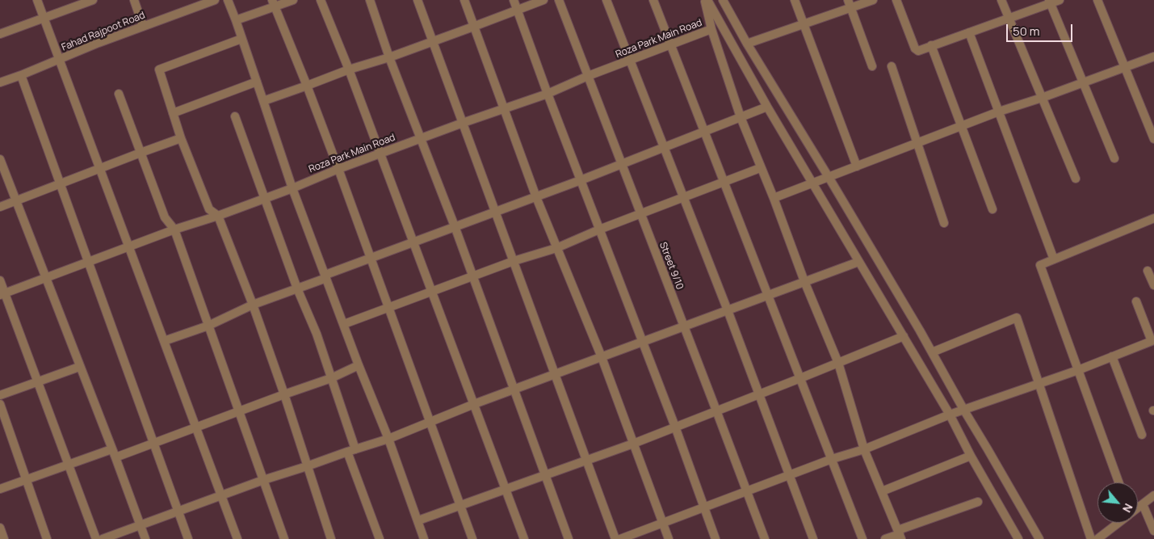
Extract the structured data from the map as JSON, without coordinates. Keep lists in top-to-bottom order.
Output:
{
  "streets": {
    "street": ["Fahad Rajpoot Road", "Roza Park Main Road", "Street 9/10"]
  },
  "crossings": [
    ["Roza Park Main Road", "Street 9/10"]
  ],
  "scale_bar": "50 m",
  "north": "bottom right"
}
